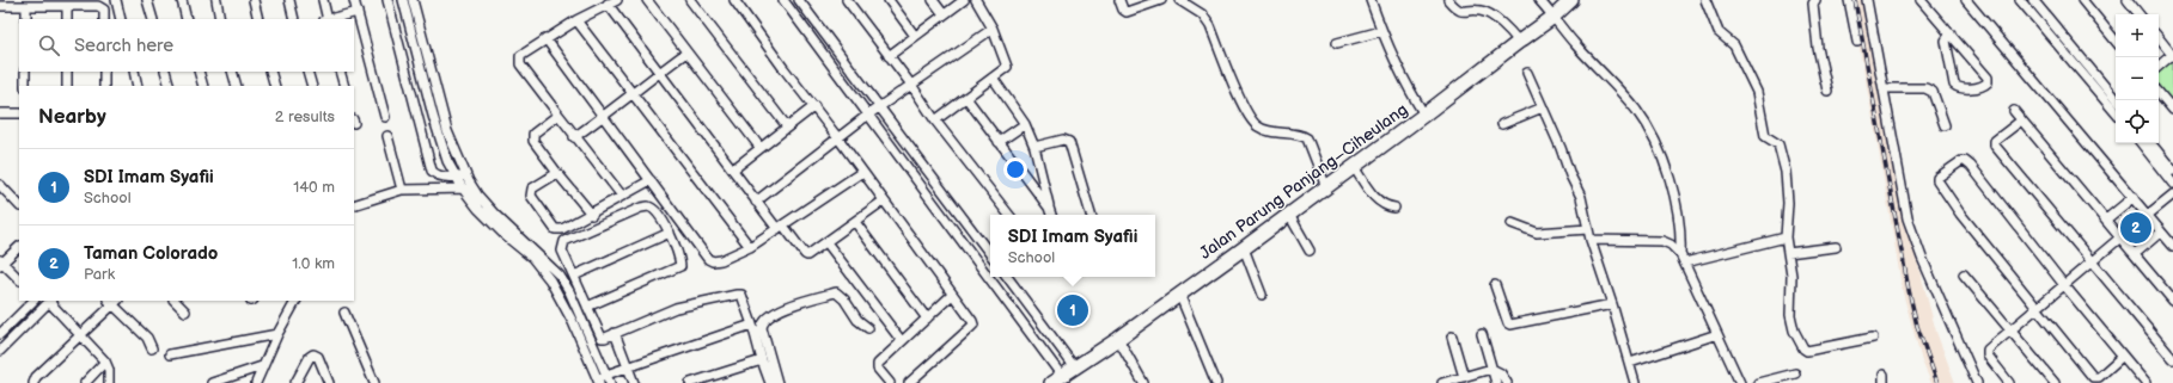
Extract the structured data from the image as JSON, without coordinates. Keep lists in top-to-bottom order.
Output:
{
  "streets": {
    "street": ["Jalan Parung Panjang–Ciheulang"]
  },
  "page": {
    "map_buttons": ["+", "−"],
    "search": "Search here",
    "heading": ["Nearby", "2 results"],
    "list": [
      {
        "mark": "1",
        "name": "SDI Imam Syafii",
        "note": "School",
        "value": "140 m"
      },
      {
        "mark": "2",
        "name": "Taman Colorado",
        "note": "Park",
        "value": "1.0 km"
      }
    ],
    "pins": ["2", "1"],
    "popup": ["SDI Imam Syafii", "School"]
  }
}
